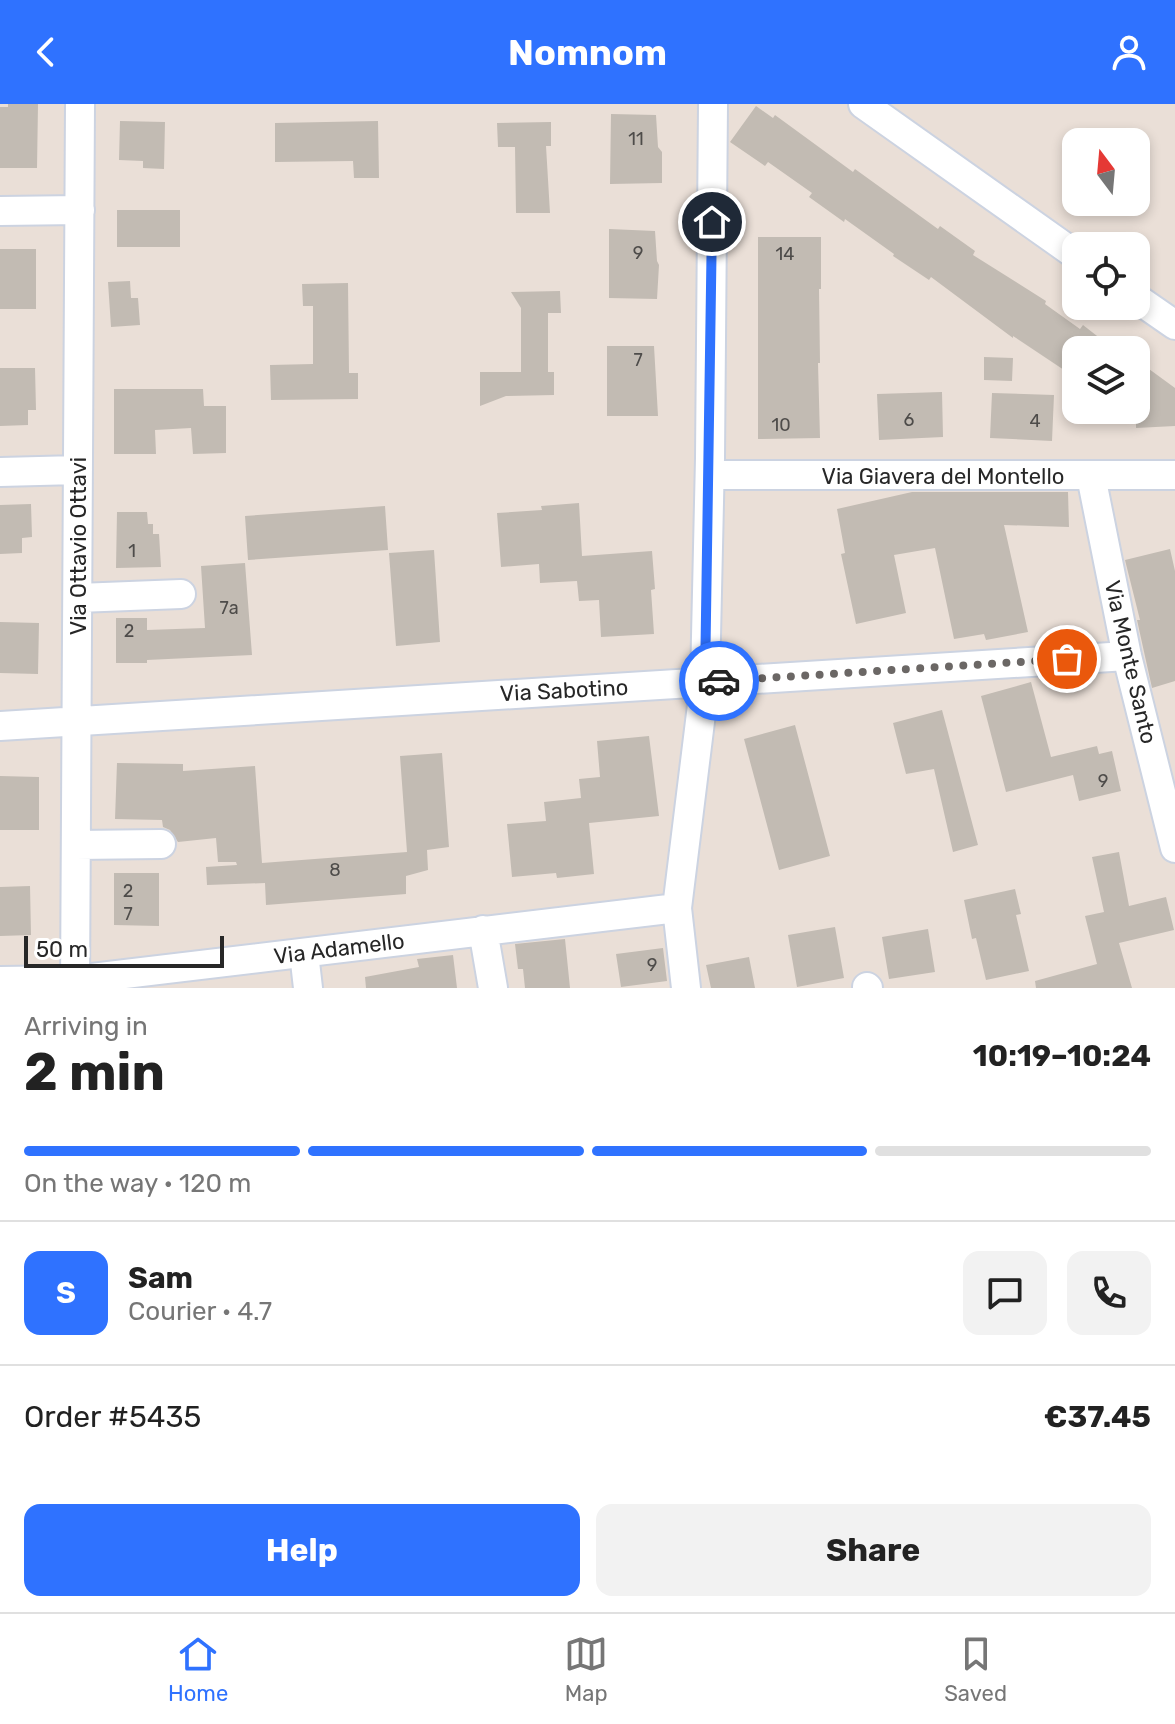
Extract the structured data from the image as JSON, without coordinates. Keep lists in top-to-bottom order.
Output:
{
  "streets": {
    "street": [
      "Via Giavera del Montello",
      "Via Ottavio Ottavi",
      "Via Monte Santo",
      "Via Sabotino",
      "Via Adamello"
    ]
  },
  "crossings": [
    ["Via Giavera del Montello", "Via Monte Santo"],
    ["Via Ottavio Ottavi", "Via Sabotino"],
    ["Via Ottavio Ottavi", "Via Adamello"],
    ["Via Monte Santo", "Via Sabotino"]
  ],
  "house_numbers": [
    "11",
    "9",
    "14",
    "7",
    "6",
    "4",
    "10",
    "1",
    "7a",
    "2",
    "9",
    "8",
    "2",
    "7",
    "9"
  ],
  "scale_bar": "50 m",
  "north": "top",
  "page": {
    "header": "Nomnom",
    "scale": "50 m",
    "heading": ["2 min", "Arriving in", "10:19–10:24"],
    "panel": [
      "Sam",
      "Courier · 4.7",
      "Order #5435",
      "€37.45"
    ],
    "bar": "On the way · 120 m",
    "round": "S",
    "buttons": ["Help", "Share"],
    "tabs": ["Home", "Map", "Saved"]
  }
}
